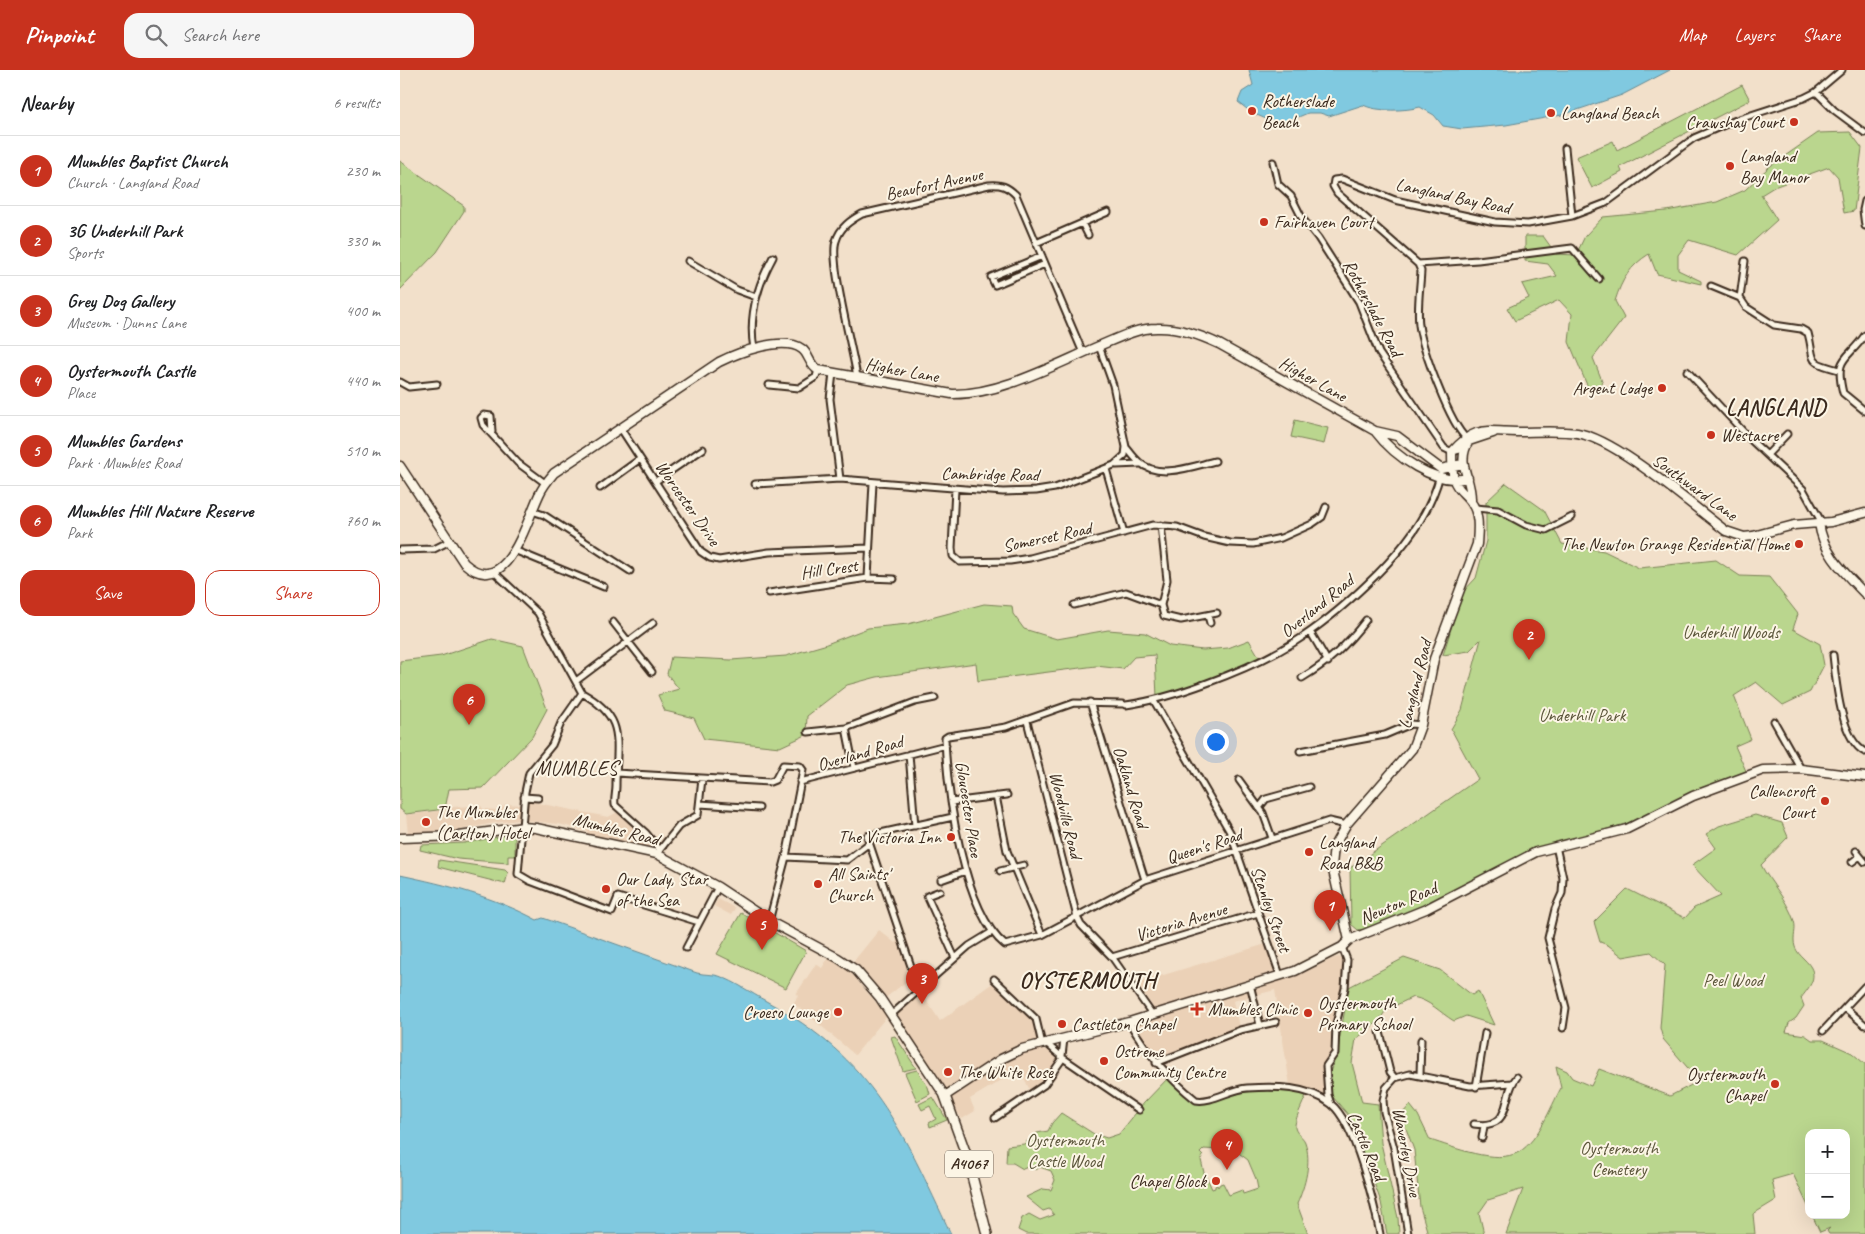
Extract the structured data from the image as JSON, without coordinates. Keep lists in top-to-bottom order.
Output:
{
  "streets": {
    "main road": [
      "Higher Lane",
      "Southward Lane",
      "Langland Road",
      "Mumbles Road",
      "Newton Road",
      "A4067"
    ],
    "street": [
      "Beaufort Avenue",
      "Langland Bay Road",
      "Rotherslade Road",
      "Cambridge Road",
      "Worcester Drive",
      "Somerset Road",
      "Hill Crest",
      "Overland Road",
      "Oakland Road",
      "Gloucester Place",
      "Woodville Road",
      "Queen's Road",
      "Stanley Street",
      "Victoria Avenue",
      "Castle Road",
      "Waverley Drive"
    ]
  },
  "crossings": [
    ["Beaufort Avenue", "Higher Lane"],
    ["Higher Lane", "Overland Road"],
    ["Higher Lane", "Langland Road"],
    ["Cambridge Road", "Somerset Road"],
    ["Overland Road", "Oakland Road"],
    ["Overland Road", "Gloucester Place"],
    ["Overland Road", "Woodville Road"],
    ["Overland Road", "Stanley Street"],
    ["Langland Road", "Queen's Road"],
    ["Langland Road", "Newton Road"],
    ["Oakland Road", "Queen's Road"],
    ["Gloucester Place", "Queen's Road"],
    ["Woodville Road", "Queen's Road"],
    ["Mumbles Road", "Newton Road"],
    ["Queen's Road", "Stanley Street"],
    ["Newton Road", "Stanley Street"],
    ["Newton Road", "Castle Road"],
    ["Stanley Street", "Victoria Avenue"]
  ],
  "districts": ["LANGLAND", "MUMBLES", "OYSTERMOUTH"],
  "parks": [
    "Underhill Woods",
    "Underhill Park",
    "Peel Wood",
    "Oystermouth Castle Wood",
    "Oystermouth Cemetery"
  ],
  "places": {
    "other": [
      "Rotherslade Beach",
      "Langland Beach",
      "Crawshay Court",
      "Langland Bay Manor",
      "Fairhaven Court",
      "Argent Lodge",
      "Westacre",
      "The Newton Grange Residential Home",
      "Callencroft Court",
      "The Mumbles (Carlton) Hotel",
      "The Victoria Inn",
      "Langland Road B&B",
      "All Saints' Church",
      "Our Lady, Star of the Sea",
      "Croeso Lounge",
      "Oystermouth Primary School",
      "Castleton Chapel",
      "Ostreme Community Centre",
      "The White Rose",
      "Oystermouth Chapel",
      "Chapel Block"
    ],
    "health": ["Mumbles Clinic"]
  },
  "page": {
    "header": "Pinpoint",
    "search": "Search here",
    "nav": ["Map", "Layers", "Share"],
    "heading": ["Nearby", "6 results"],
    "list": [
      {
        "mark": "1",
        "name": "Mumbles Baptist Church",
        "note": "Church · Langland Road",
        "value": "230 m"
      },
      {
        "mark": "2",
        "name": "3G Underhill Park",
        "note": "Sports",
        "value": "330 m"
      },
      {
        "mark": "3",
        "name": "Grey Dog Gallery",
        "note": "Museum · Dunns Lane",
        "value": "400 m"
      },
      {
        "mark": "4",
        "name": "Oystermouth Castle",
        "note": "Place",
        "value": "440 m"
      },
      {
        "mark": "5",
        "name": "Mumbles Gardens",
        "note": "Park · Mumbles Road",
        "value": "510 m"
      },
      {
        "mark": "6",
        "name": "Mumbles Hill Nature Reserve",
        "note": "Park",
        "value": "760 m"
      }
    ],
    "buttons": ["Save", "Share"],
    "pins": [
      "2",
      "6",
      "1",
      "5",
      "3",
      "4"
    ],
    "map_buttons": ["+", "−"]
  }
}
